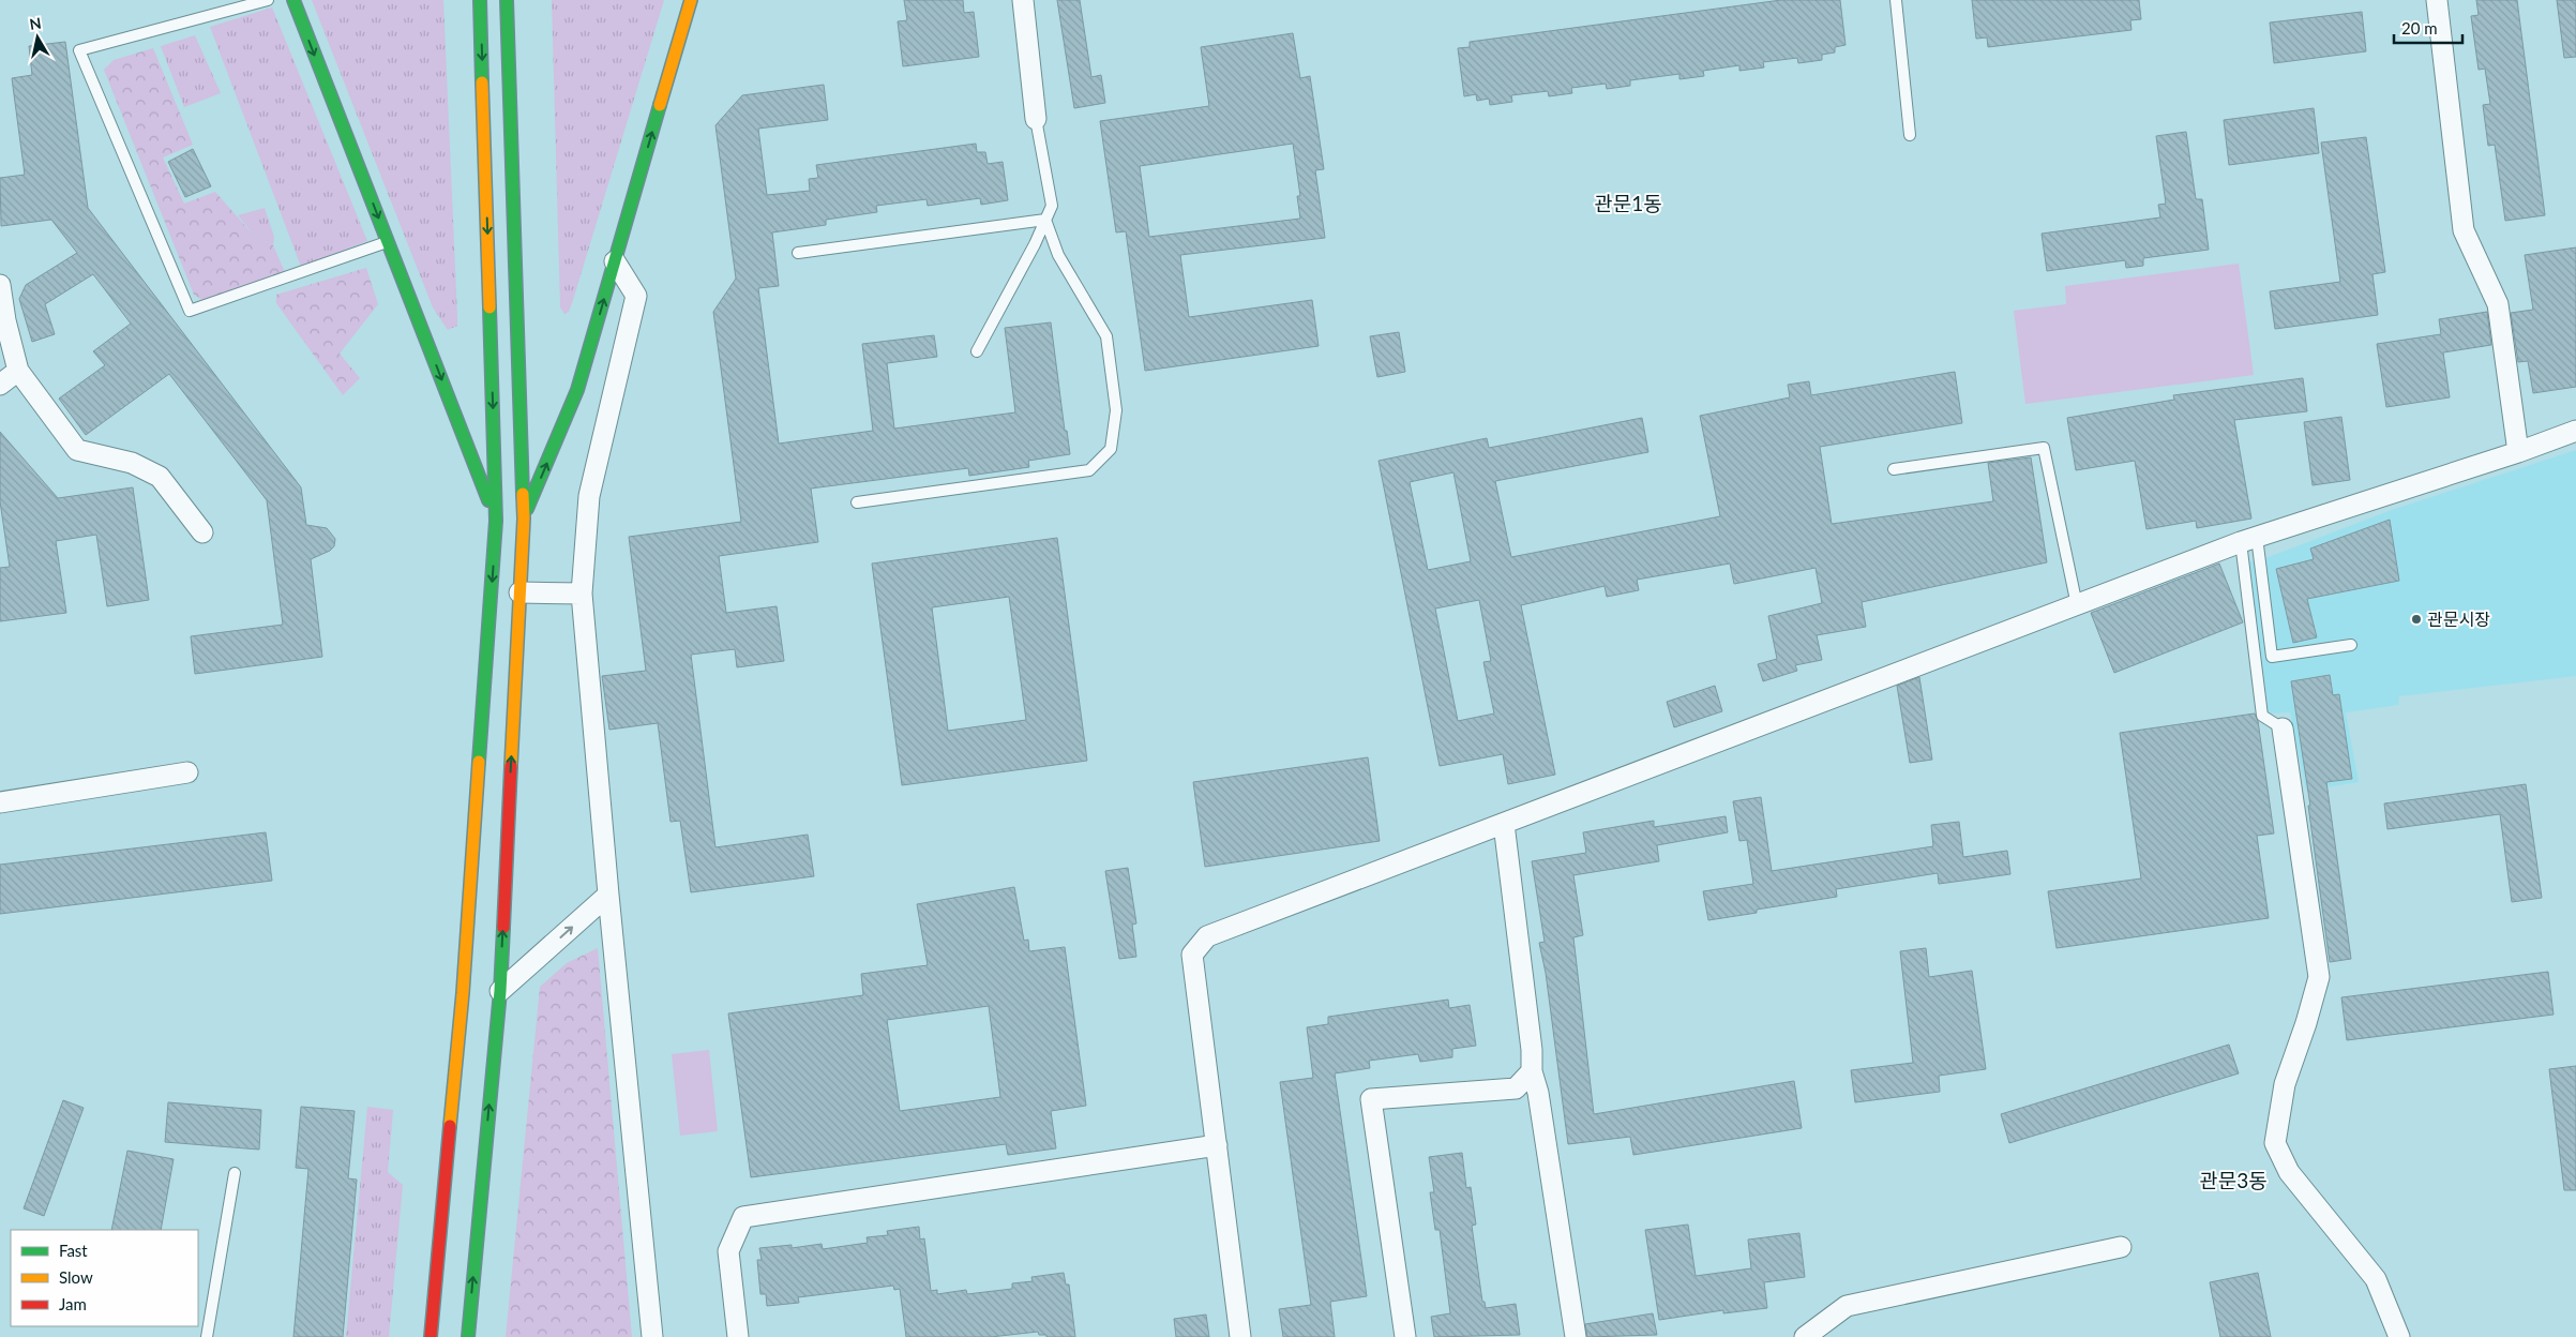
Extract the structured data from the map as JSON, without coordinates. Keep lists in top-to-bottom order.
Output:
{
  "districts": ["관문1동", "관문3동"],
  "places": ["관문시장"],
  "legend": ["Fast", "Slow", "Jam"],
  "scale_bar": "20 m",
  "north": "top"
}
